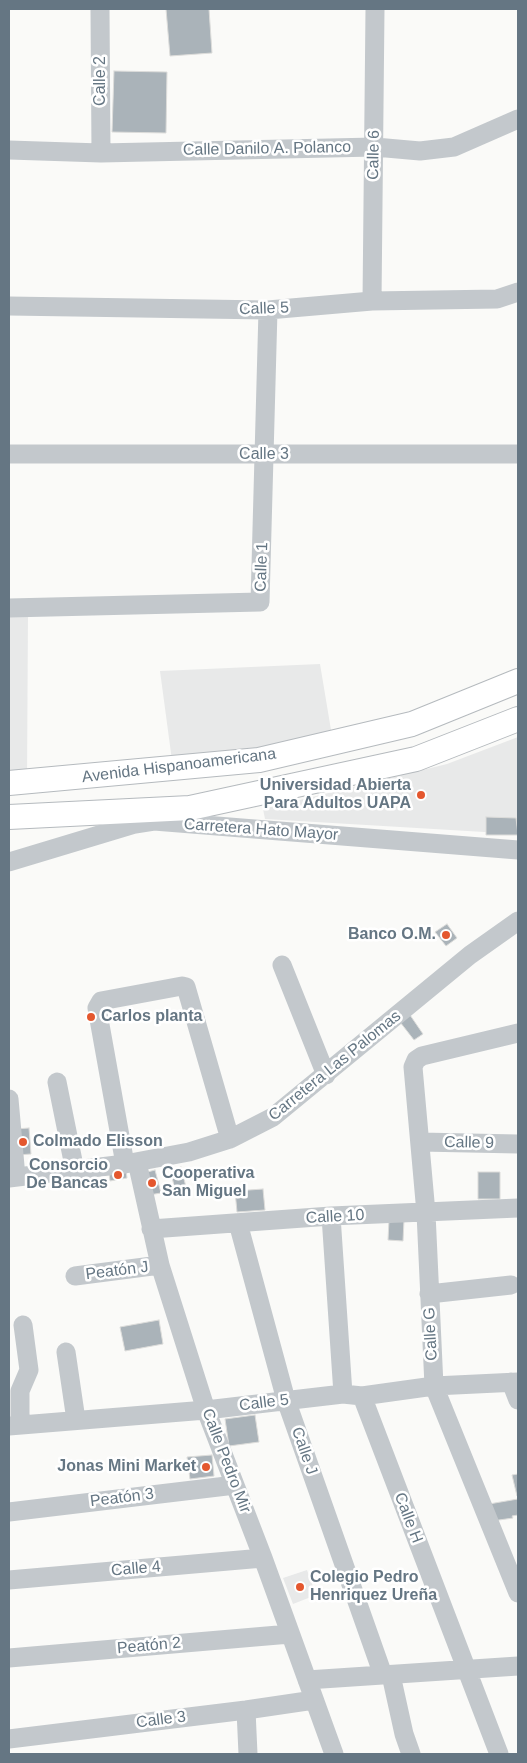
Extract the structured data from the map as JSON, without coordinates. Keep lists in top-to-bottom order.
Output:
{
  "streets": {
    "main road": ["Avenida Hispanoamericana"],
    "street": [
      "Calle 2",
      "Calle Danilo A. Polanco",
      "Calle 6",
      "Calle 5",
      "Calle 3",
      "Calle 1",
      "Carretera Hato Mayor",
      "Carretera Las Palomas",
      "Calle 9",
      "Calle 10",
      "Peatón J",
      "Calle G",
      "Calle J",
      "Calle Pedro Mir",
      "Peatón 3",
      "Calle H",
      "Calle 4",
      "Peatón 2"
    ]
  },
  "crossings": [
    ["Calle 2", "Calle Danilo A. Polanco"],
    ["Calle Danilo A. Polanco", "Calle 6"],
    ["Calle 6", "Calle 5"],
    ["Calle 5", "Calle 1"],
    ["Calle 5", "Calle G"],
    ["Calle 5", "Calle J"],
    ["Calle 5", "Calle Pedro Mir"],
    ["Calle 5", "Calle H"],
    ["Calle 3", "Calle 1"],
    ["Calle 3", "Calle Pedro Mir"],
    ["Carretera Las Palomas", "Calle Pedro Mir"],
    ["Calle 9", "Calle G"],
    ["Calle 10", "Calle G"],
    ["Calle 10", "Calle J"],
    ["Calle 10", "Calle Pedro Mir"],
    ["Peatón J", "Calle Pedro Mir"],
    ["Calle Pedro Mir", "Peatón 3"],
    ["Calle Pedro Mir", "Calle 4"],
    ["Calle Pedro Mir", "Peatón 2"]
  ],
  "places": [
    "Universidad Abierta Para Adultos UAPA",
    "Banco O.M.",
    "Carlos planta",
    "Colmado Elisson",
    "Consorcio De Bancas",
    "Cooperativa San Miguel",
    "Jonas Mini Market",
    "Colegio Pedro Henriquez Ureña"
  ]
}
